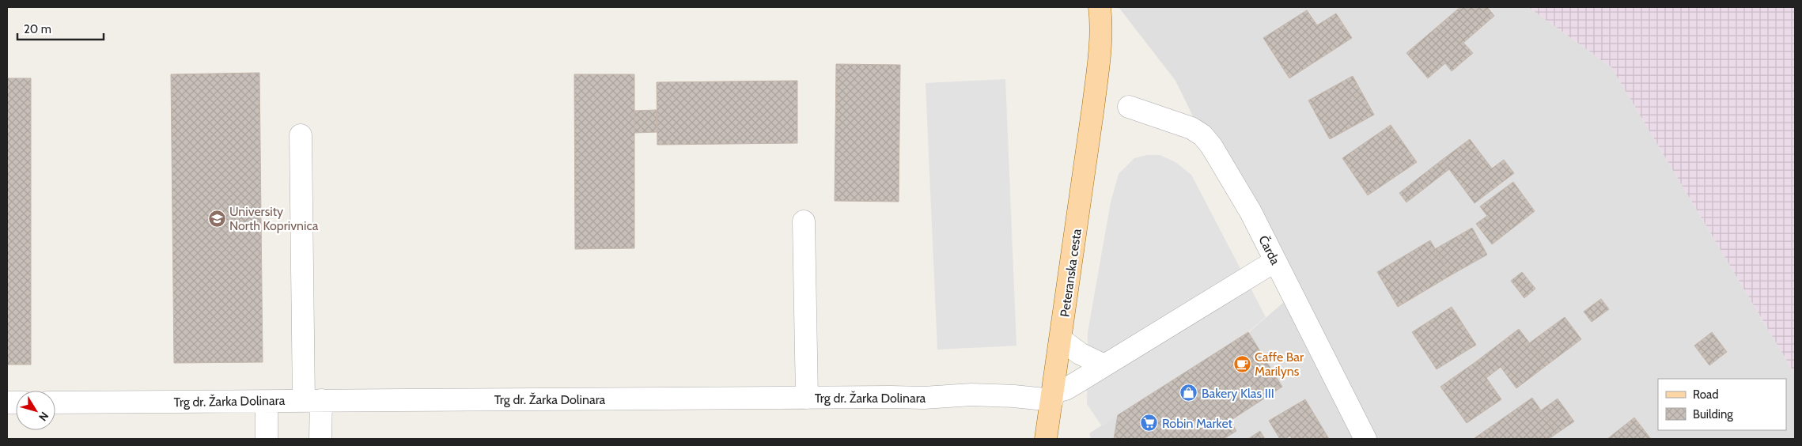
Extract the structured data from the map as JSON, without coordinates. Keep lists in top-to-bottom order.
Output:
{
  "streets": {
    "main road": ["Peteranska cesta"],
    "street": ["Čarda", "Trg dr. Žarka Dolinara"]
  },
  "crossings": [
    ["Peteranska cesta", "Trg dr. Žarka Dolinara"]
  ],
  "places": {
    "school or university": ["University North Koprivnica"],
    "cafe": ["Caffe Bar Marilyns"],
    "shop": ["Bakery Klas III"],
    "supermarket": ["Robin Market"]
  },
  "legend": ["Road", "Building"],
  "scale_bar": "20 m",
  "north": "bottom right"
}
